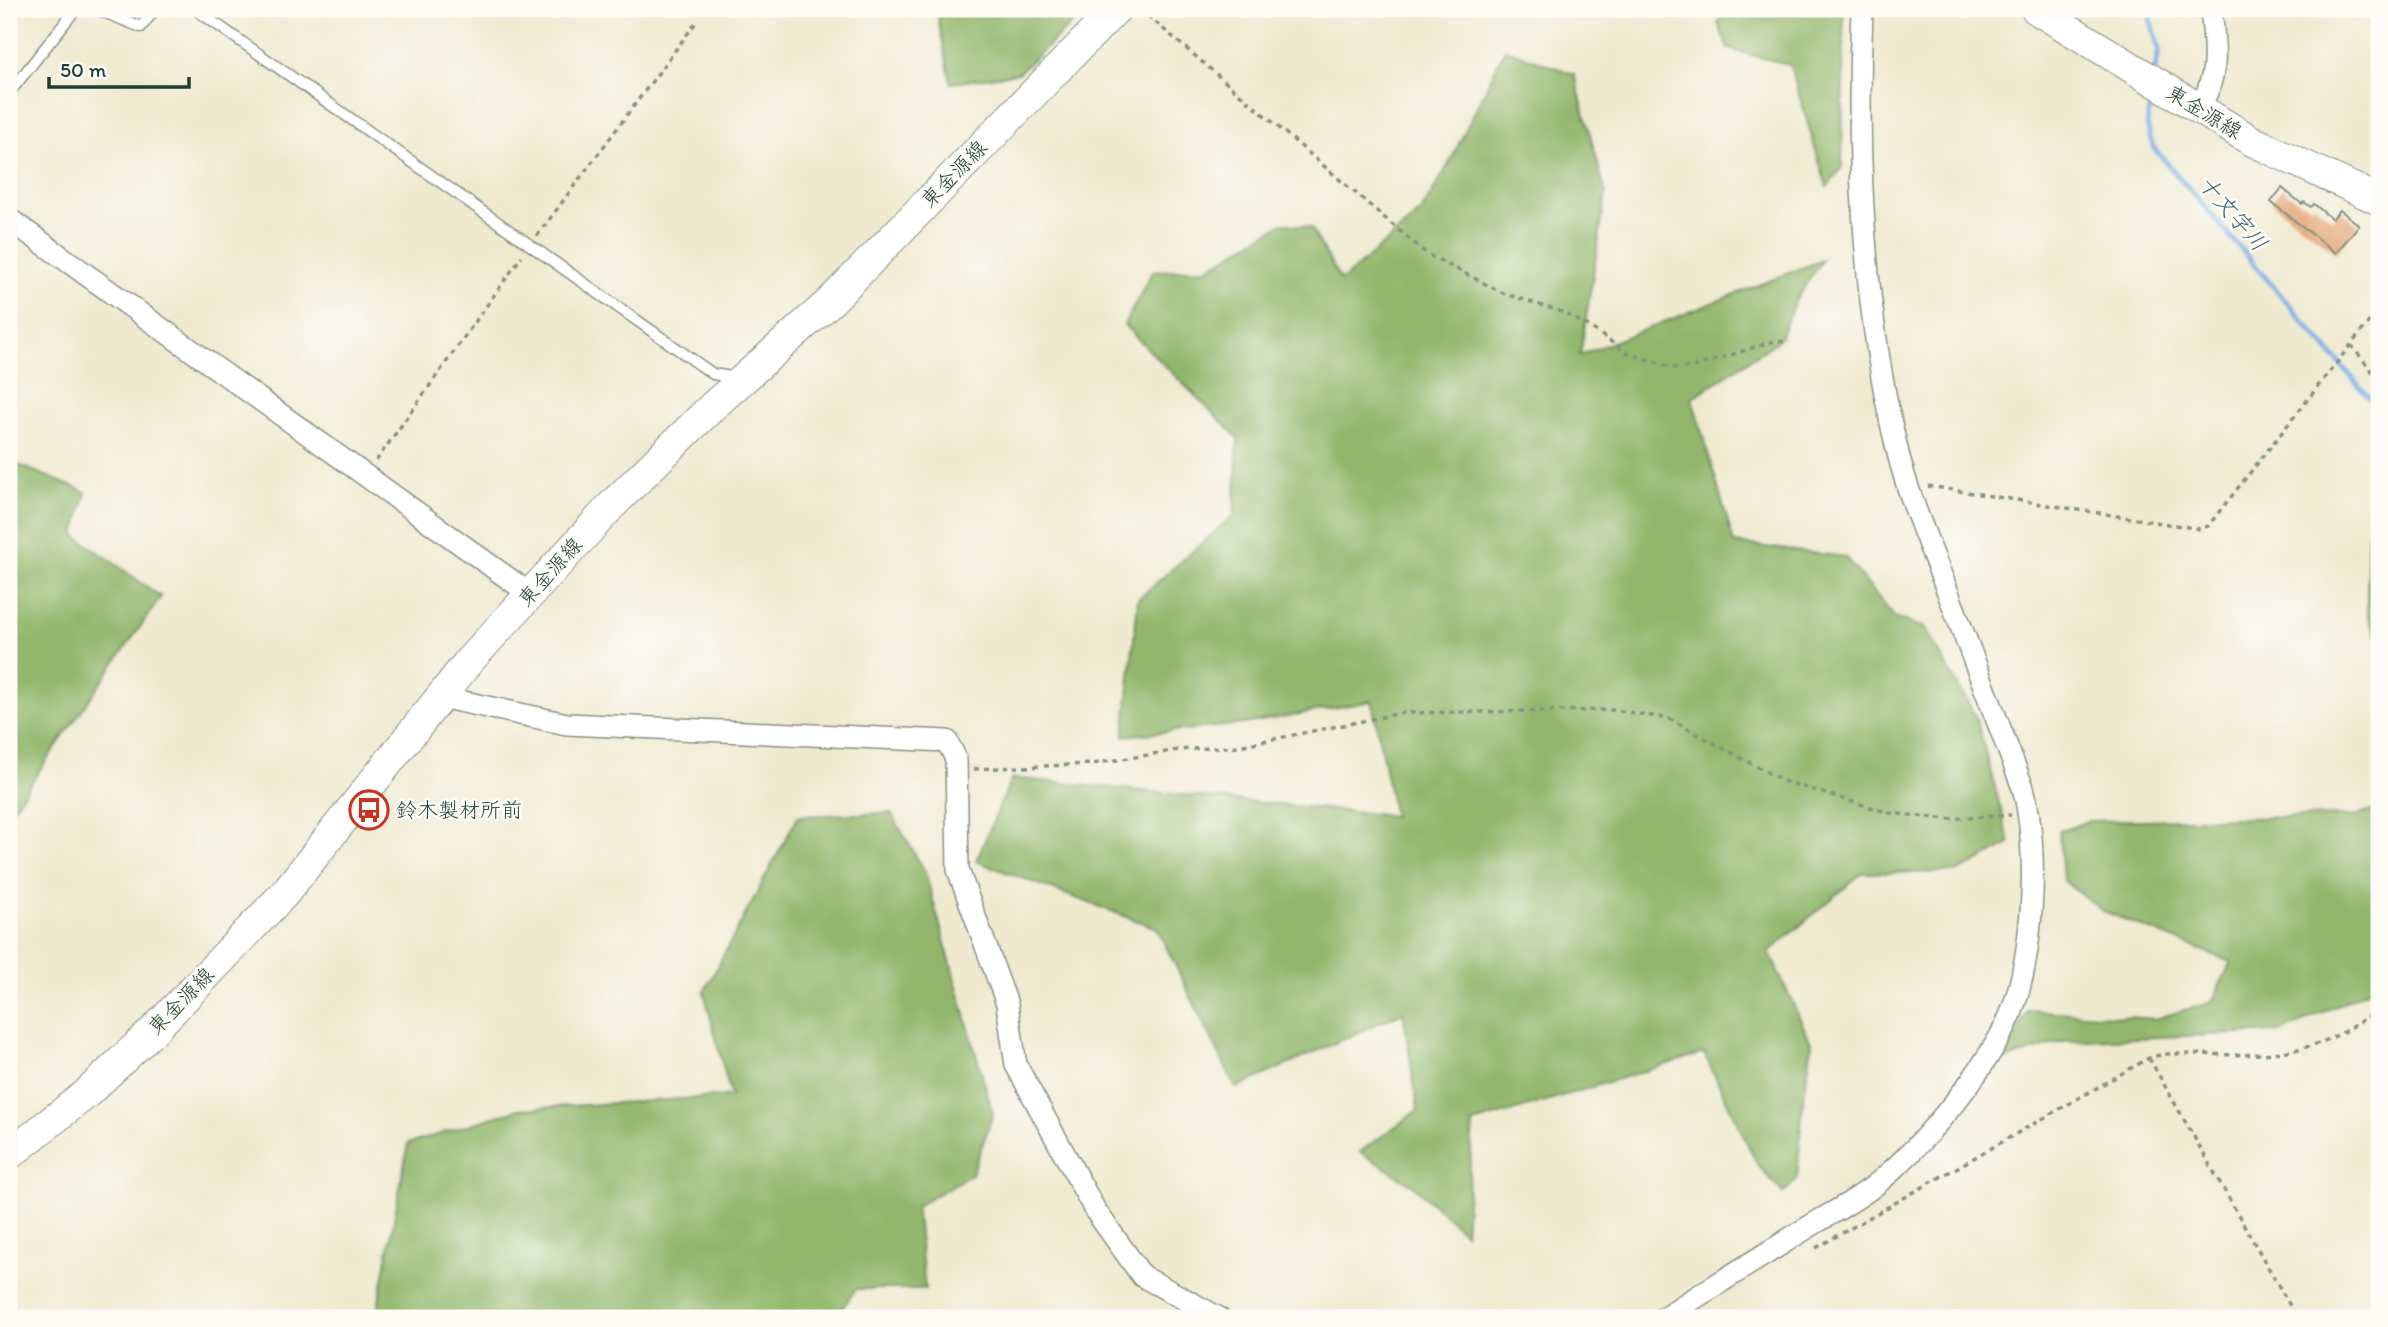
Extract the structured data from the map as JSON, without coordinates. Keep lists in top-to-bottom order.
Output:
{
  "streets": {
    "main road": ["東金源線"]
  },
  "water": ["十文字川"],
  "places": {
    "bus stop": ["鈴木製材所前"]
  },
  "scale_bar": "50 m"
}
